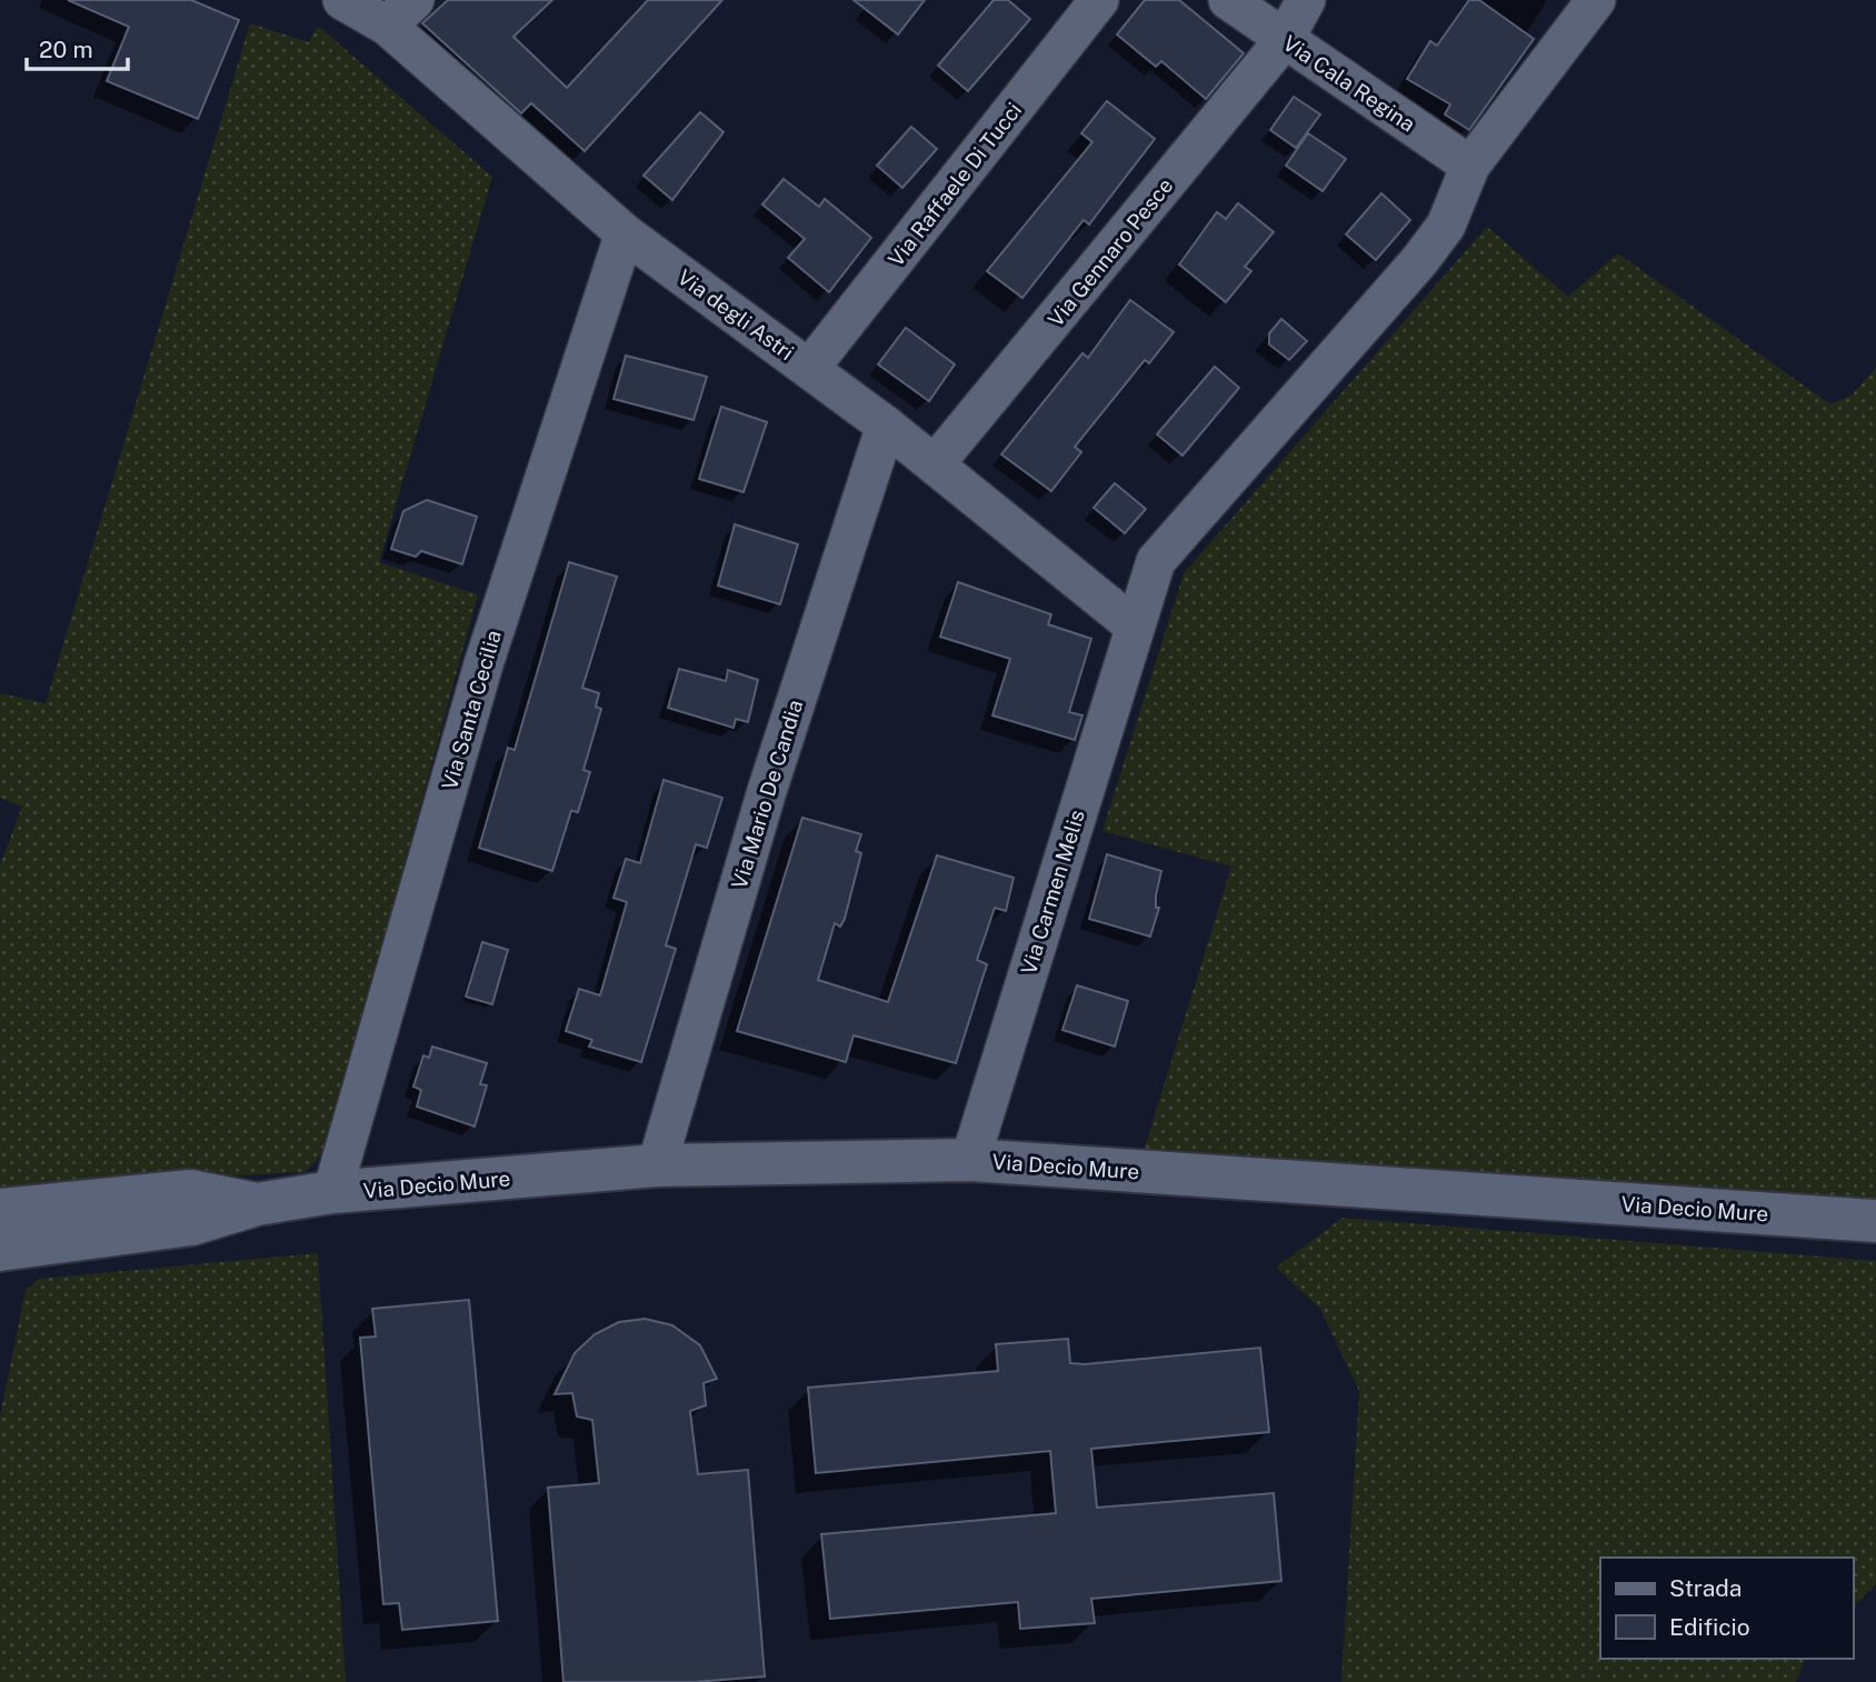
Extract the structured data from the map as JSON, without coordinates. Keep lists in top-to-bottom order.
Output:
{
  "streets": {
    "street": [
      "Via Cala Regina",
      "Via Raffaele Di Tucci",
      "Via Gennaro Pesce",
      "Via degli Astri",
      "Via Santa Cecilia",
      "Via Mario De Candia",
      "Via Carmen Melis",
      "Via Decio Mure"
    ]
  },
  "crossings": [
    ["Via Cala Regina", "Via Gennaro Pesce"],
    ["Via Cala Regina", "Via Carmen Melis"],
    ["Via Raffaele Di Tucci", "Via degli Astri"],
    ["Via Gennaro Pesce", "Via degli Astri"],
    ["Via degli Astri", "Via Santa Cecilia"],
    ["Via degli Astri", "Via Mario De Candia"],
    ["Via degli Astri", "Via Carmen Melis"],
    ["Via Santa Cecilia", "Via Decio Mure"],
    ["Via Mario De Candia", "Via Decio Mure"],
    ["Via Carmen Melis", "Via Decio Mure"]
  ],
  "legend": ["Strada", "Edificio"],
  "scale_bar": "20 m"
}
